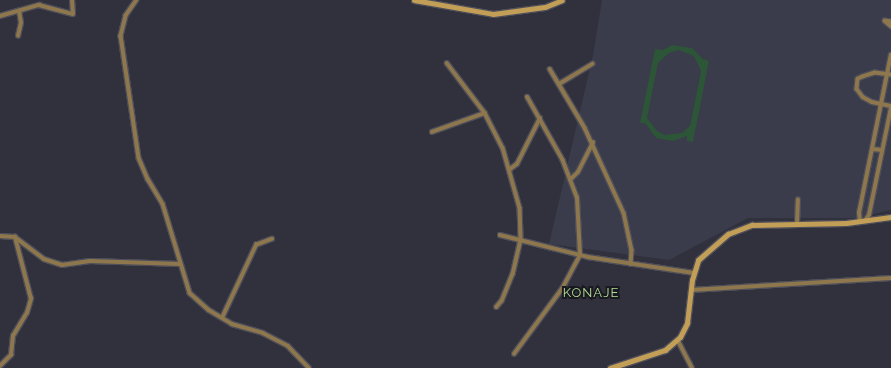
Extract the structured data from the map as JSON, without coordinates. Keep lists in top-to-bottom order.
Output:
{
  "districts": ["KONAJE"]
}
